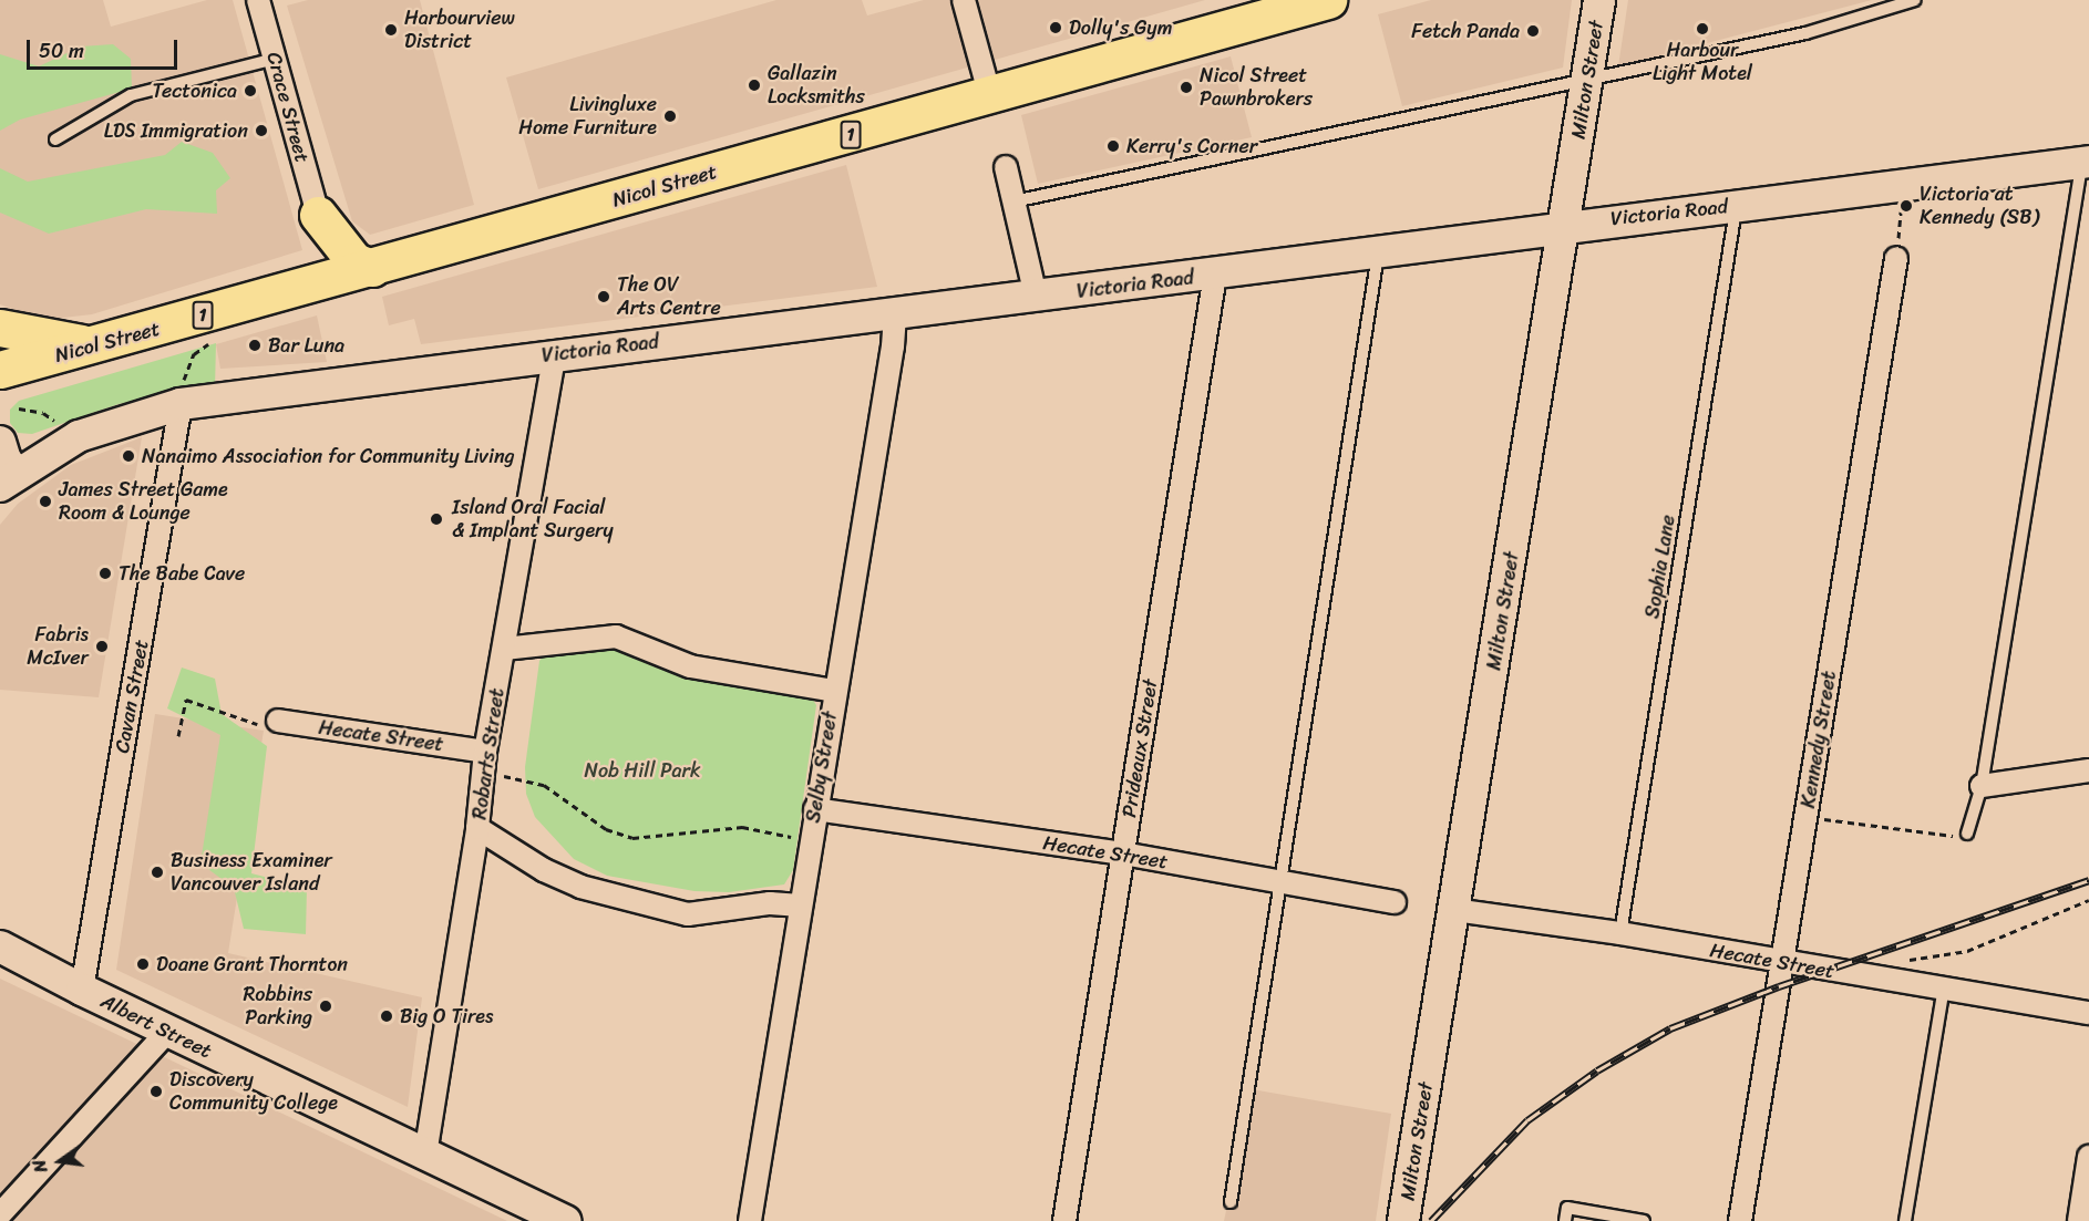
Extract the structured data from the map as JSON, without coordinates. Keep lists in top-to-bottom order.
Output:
{
  "streets": {
    "highway": ["1", "Nicol Street"],
    "street": [
      "Milton Street",
      "Crace Street",
      "Victoria Road",
      "Cavan Street",
      "Hecate Street",
      "Kennedy Street",
      "Prideaux Street",
      "Robarts Street",
      "Selby Street",
      "Albert Street"
    ],
    "lane": ["Sophia Lane"]
  },
  "crossings": [
    ["Milton Street", "Victoria Road"],
    ["Milton Street", "Hecate Street"],
    ["Victoria Road", "Sophia Lane"],
    ["Victoria Road", "Cavan Street"],
    ["Victoria Road", "Prideaux Street"],
    ["Victoria Road", "Robarts Street"],
    ["Victoria Road", "Selby Street"],
    ["Sophia Lane", "Hecate Street"],
    ["Cavan Street", "Albert Street"],
    ["Hecate Street", "Kennedy Street"],
    ["Hecate Street", "Prideaux Street"],
    ["Hecate Street", "Robarts Street"],
    ["Hecate Street", "Selby Street"],
    ["Robarts Street", "Albert Street"]
  ],
  "parks": ["Nob Hill Park"],
  "places": [
    "Dolly's Gym",
    "Harbour Light Motel",
    "Harbourview District",
    "Fetch Panda",
    "Gallazin Locksmiths",
    "Nicol Street Pawnbrokers",
    "Tectonica",
    "Livingluxe Home Furniture",
    "LDS Immigration",
    "Kerry's Corner",
    "Victoria at Kennedy (SB)",
    "The OV Arts Centre",
    "Bar Luna",
    "Nanaimo Association for Community Living",
    "James Street Game Room & Lounge",
    "Island Oral Facial & Implant Surgery",
    "The Babe Cave",
    "Fabris McIver",
    "Business Examiner Vancouver Island",
    "Doane Grant Thornton",
    "Robbins Parking",
    "Big O Tires",
    "Discovery Community College"
  ],
  "scale_bar": "50 m",
  "north": "left"
}
